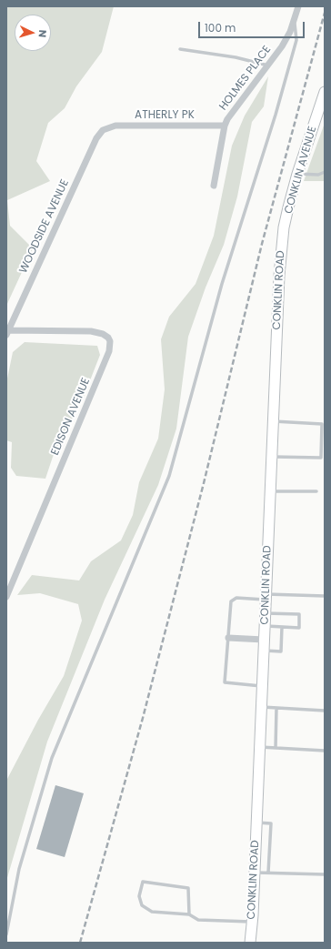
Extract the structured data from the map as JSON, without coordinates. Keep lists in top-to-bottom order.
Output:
{
  "streets": {
    "main road": ["CONKLIN AVENUE", "CONKLIN ROAD"],
    "street": [
      "HOLMES PLACE",
      "ATHERLY PK",
      "WOODSIDE AVENUE",
      "EDISON AVENUE"
    ]
  },
  "crossings": [
    ["HOLMES PLACE", "ATHERLY PK"],
    ["ATHERLY PK", "WOODSIDE AVENUE"],
    ["CONKLIN AVENUE", "CONKLIN ROAD"],
    ["WOODSIDE AVENUE", "EDISON AVENUE"]
  ],
  "scale_bar": "100 m",
  "north": "right"
}
